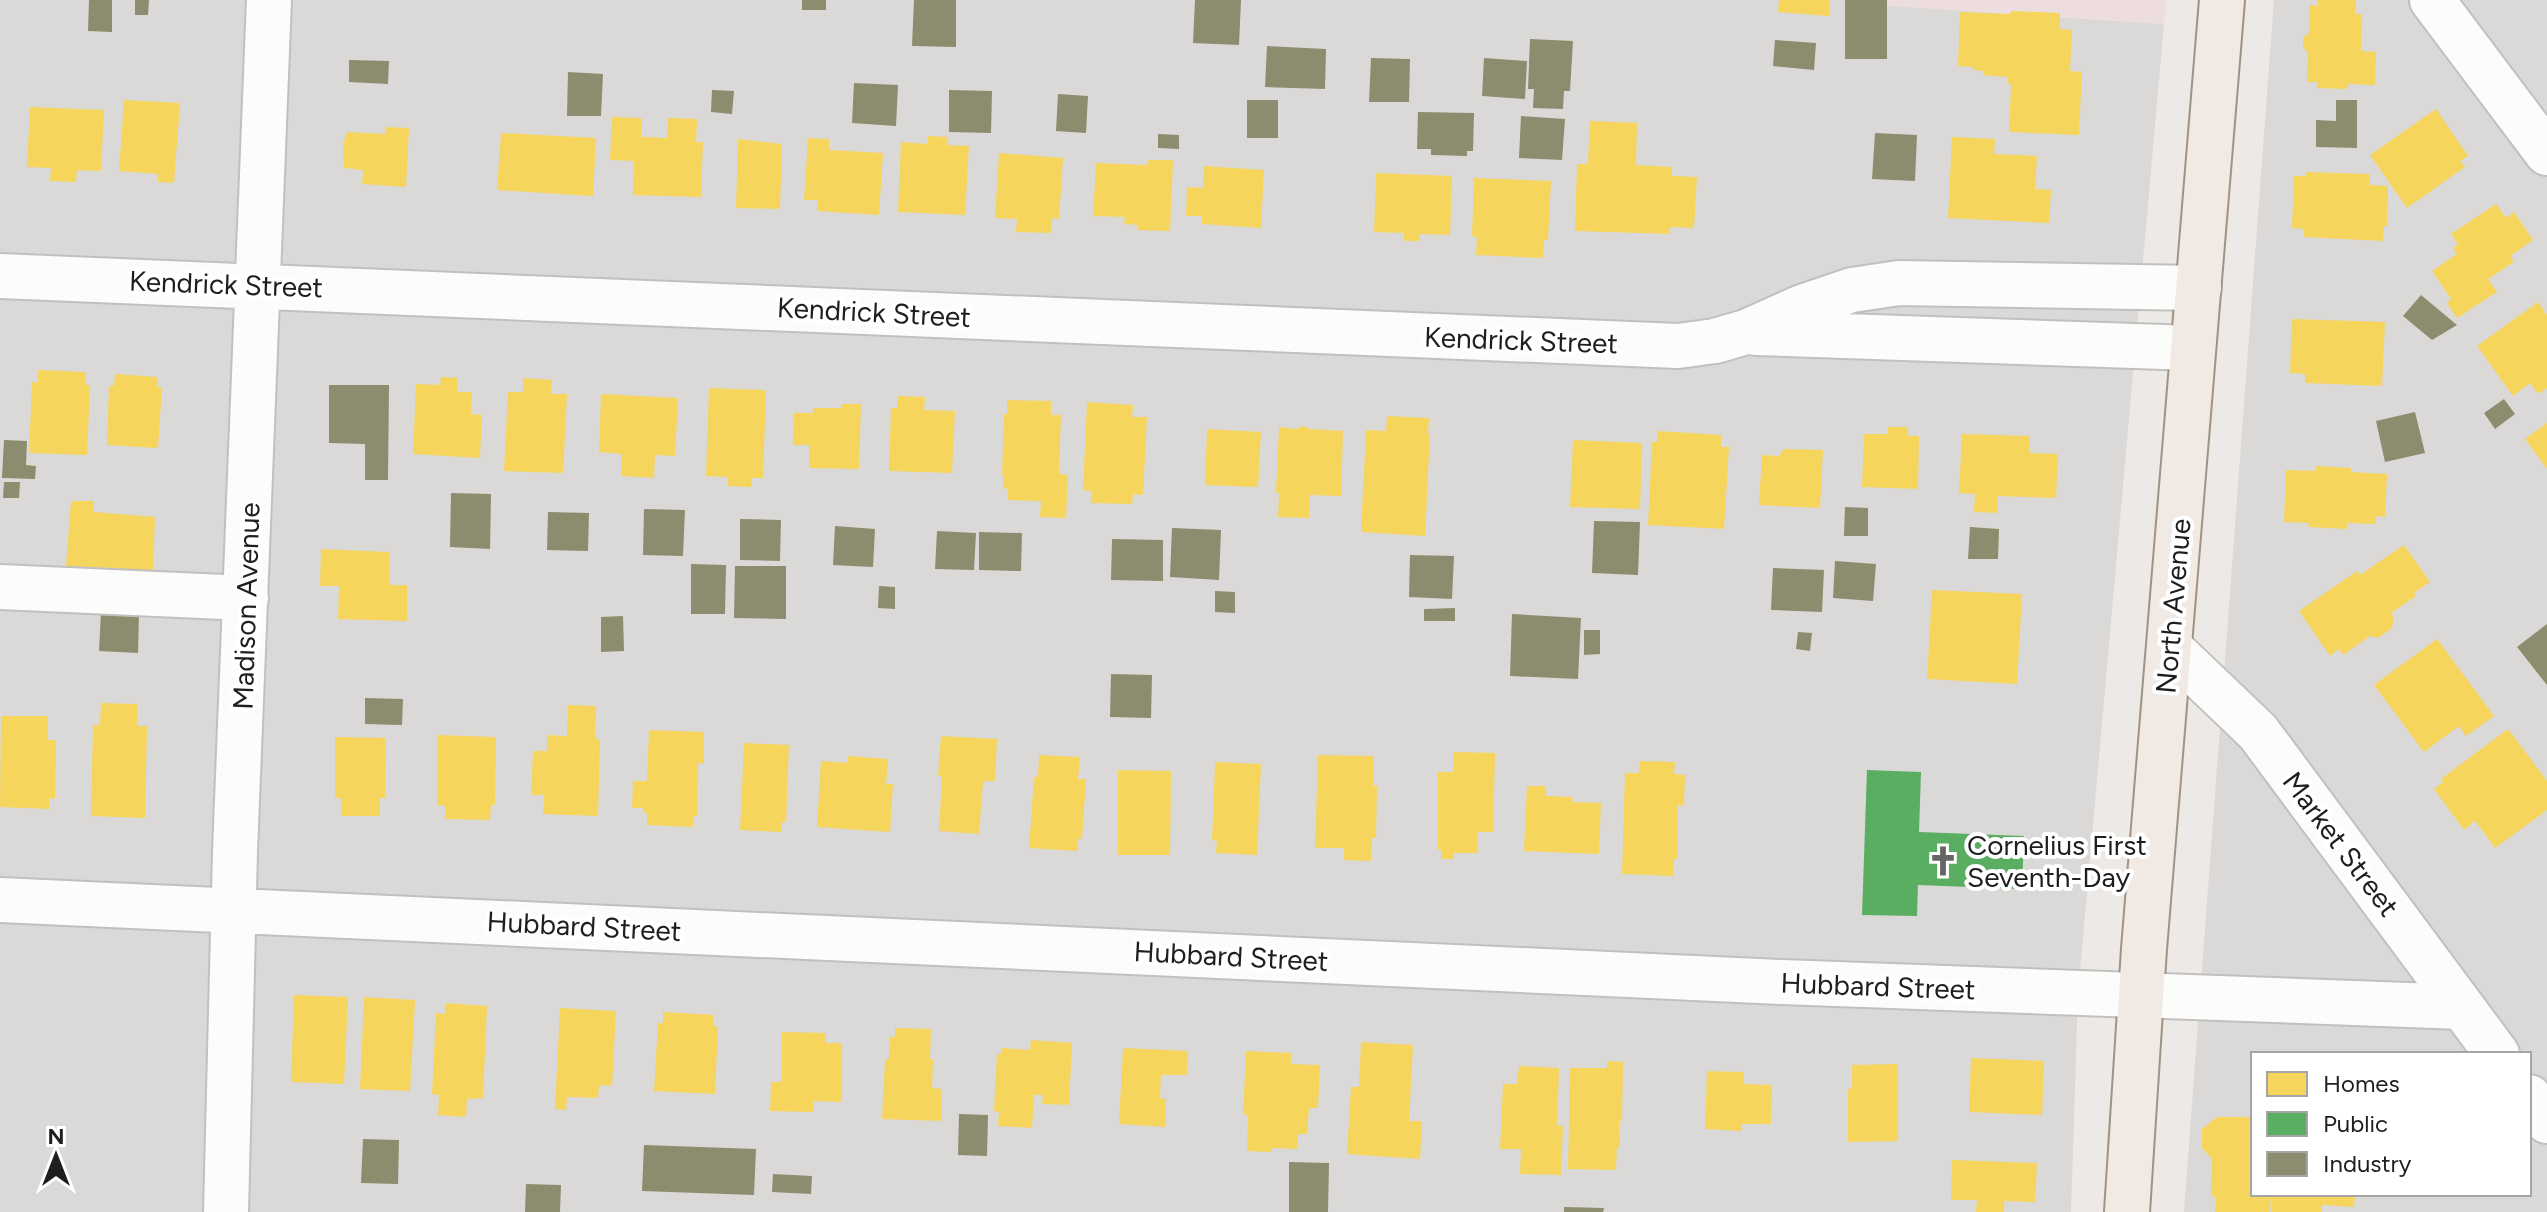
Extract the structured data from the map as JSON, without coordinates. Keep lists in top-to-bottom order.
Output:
{
  "streets": {
    "main road": ["North Avenue"],
    "street": [
      "Kendrick Street",
      "Madison Avenue",
      "Market Street",
      "Hubbard Street"
    ]
  },
  "crossings": [
    ["Kendrick Street", "Madison Avenue"],
    ["Kendrick Street", "North Avenue"],
    ["Madison Avenue", "Hubbard Street"],
    ["North Avenue", "Market Street"],
    ["North Avenue", "Hubbard Street"],
    ["Market Street", "Hubbard Street"]
  ],
  "places": {
    "church": ["Cornelius First Seventh-Day"]
  },
  "legend": ["Homes", "Public", "Industry"],
  "north": "top"
}
